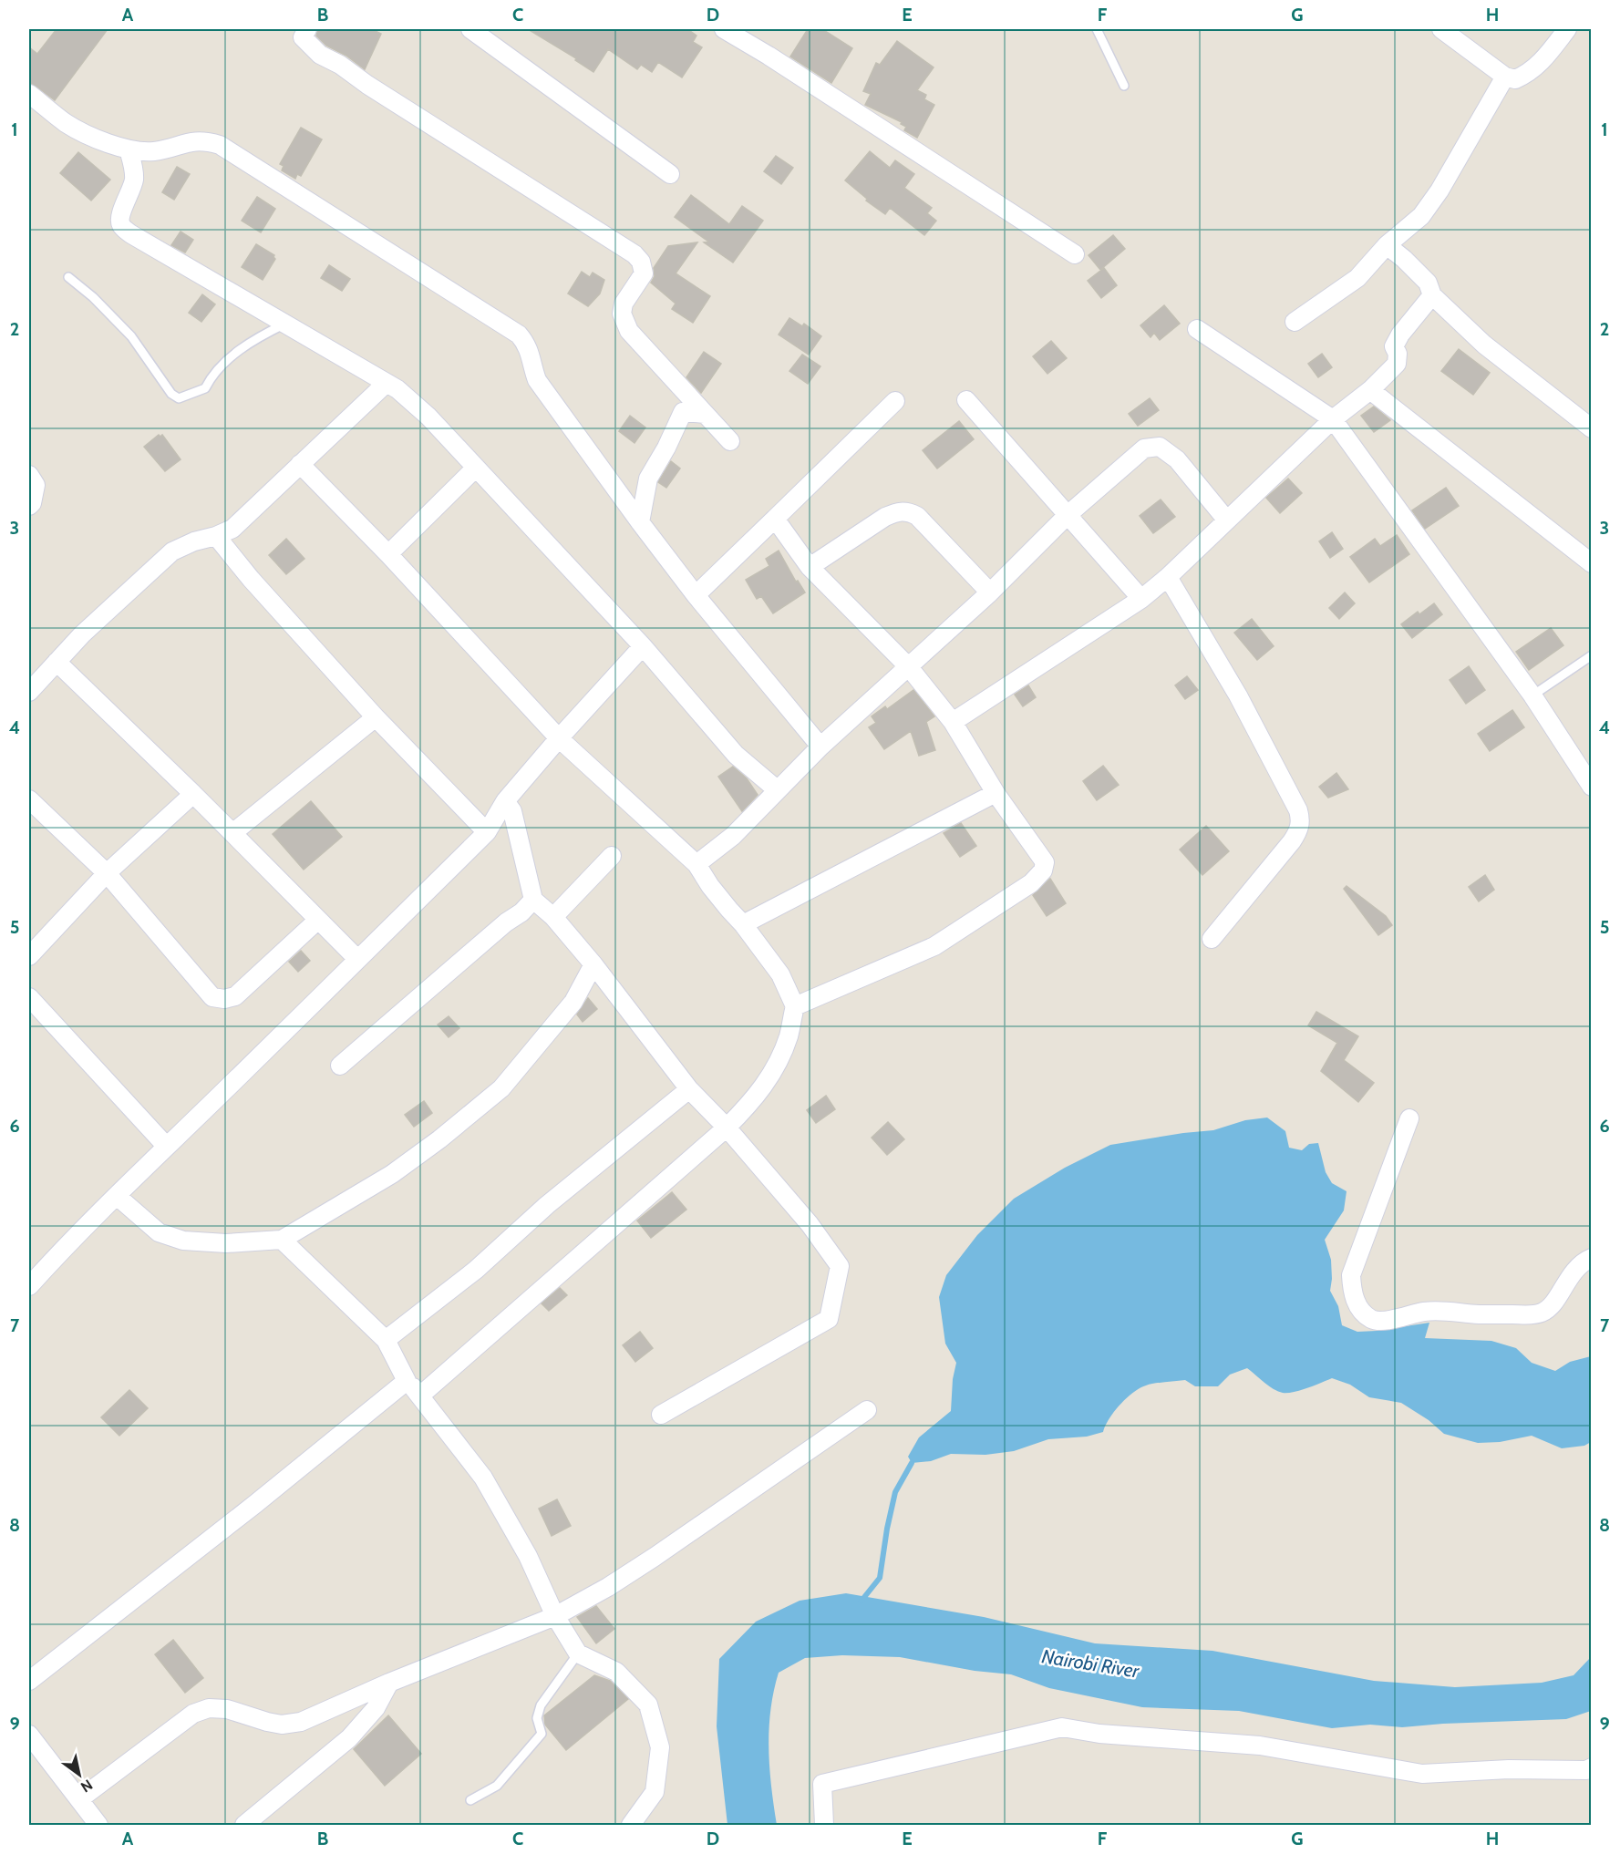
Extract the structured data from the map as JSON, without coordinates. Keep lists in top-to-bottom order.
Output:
{
  "water": ["Nairobi River"],
  "north": "bottom right",
  "grid": {
    "columns": [
      "A",
      "B",
      "C",
      "D",
      "E",
      "F",
      "G",
      "H"
    ],
    "rows": [
      "1",
      "2",
      "3",
      "4",
      "5",
      "6",
      "7",
      "8",
      "9"
    ]
  }
}
